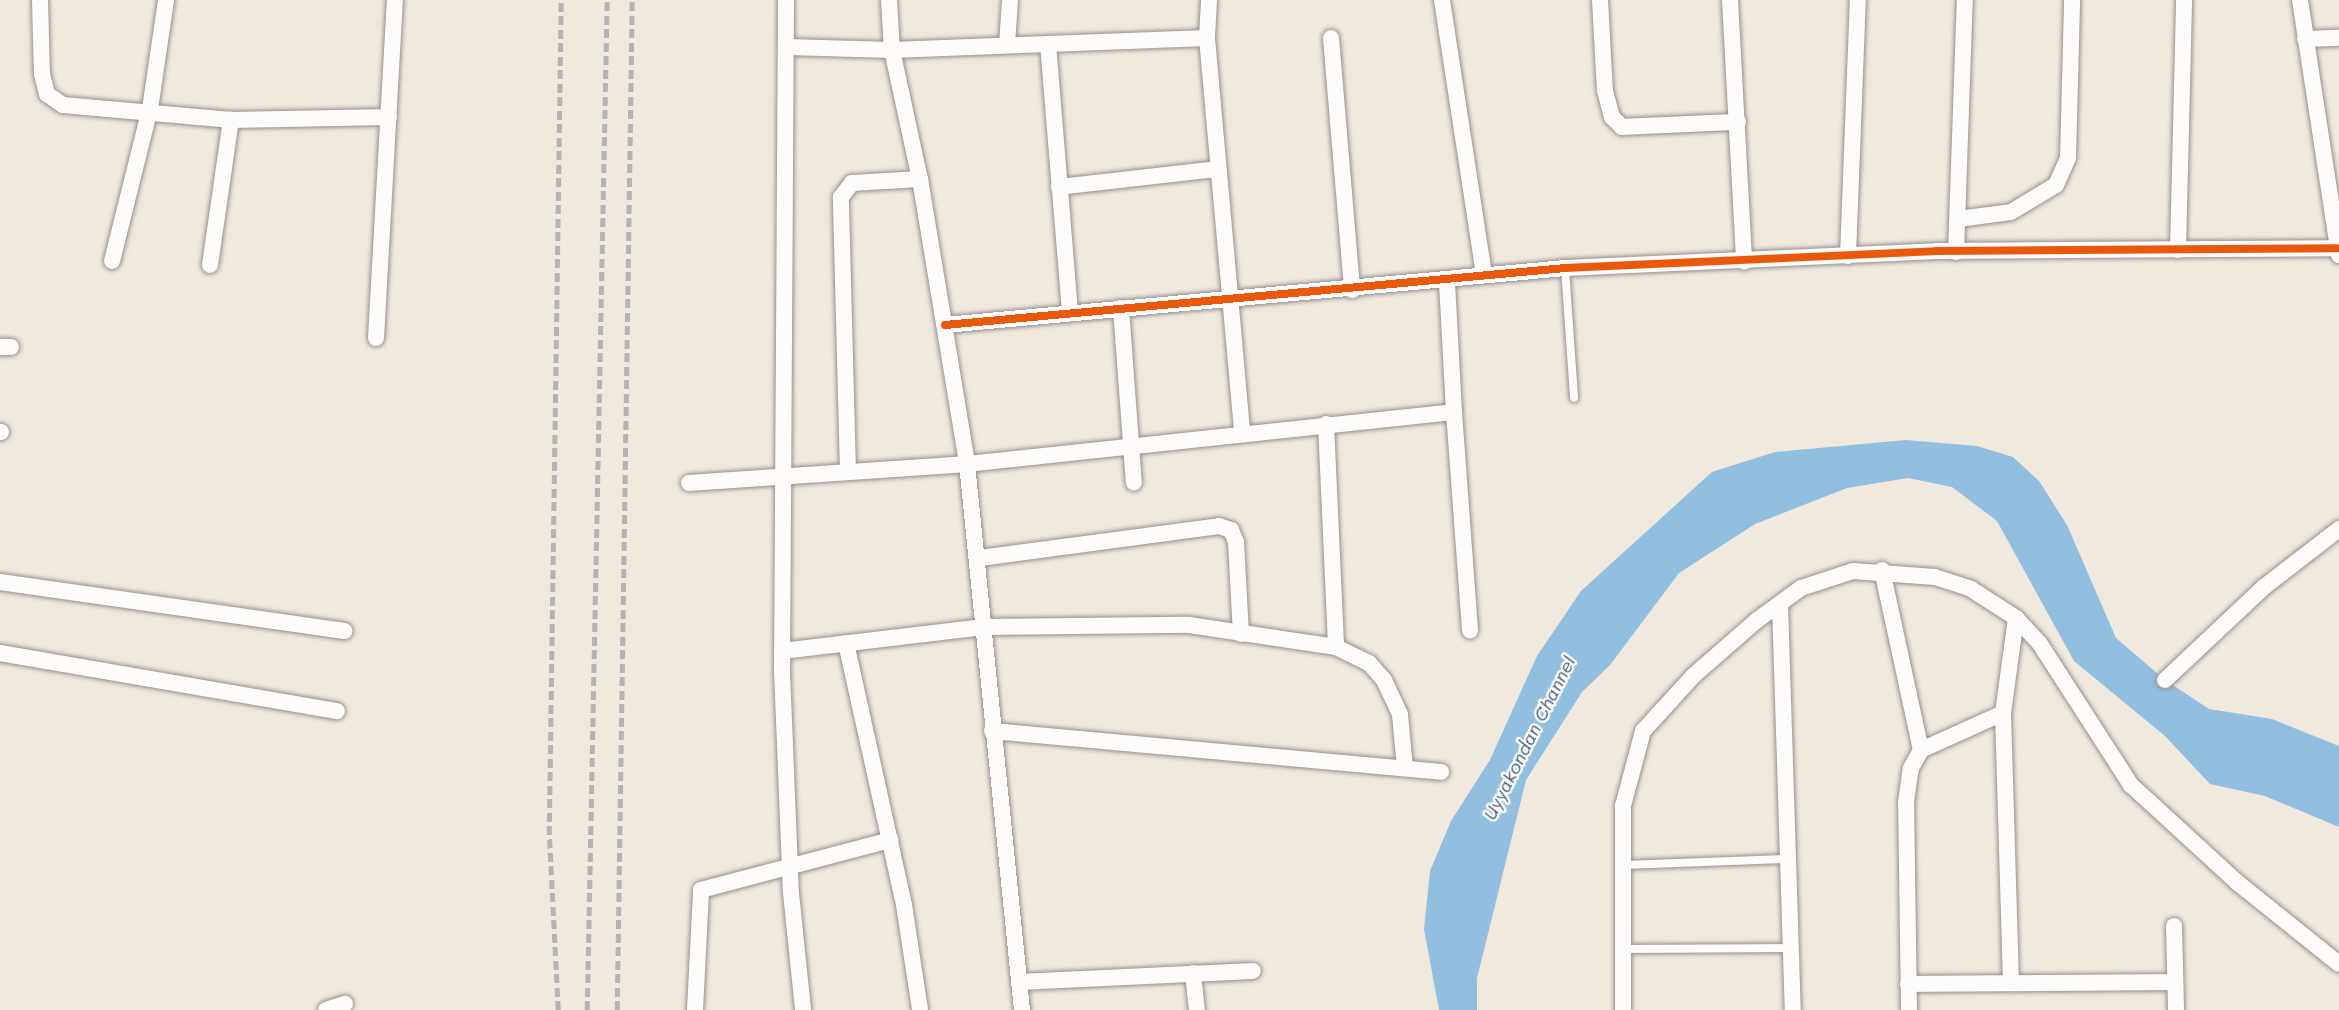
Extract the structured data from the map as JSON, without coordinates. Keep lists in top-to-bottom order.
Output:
{
  "water": ["Uyyakondan Channel"]
}
